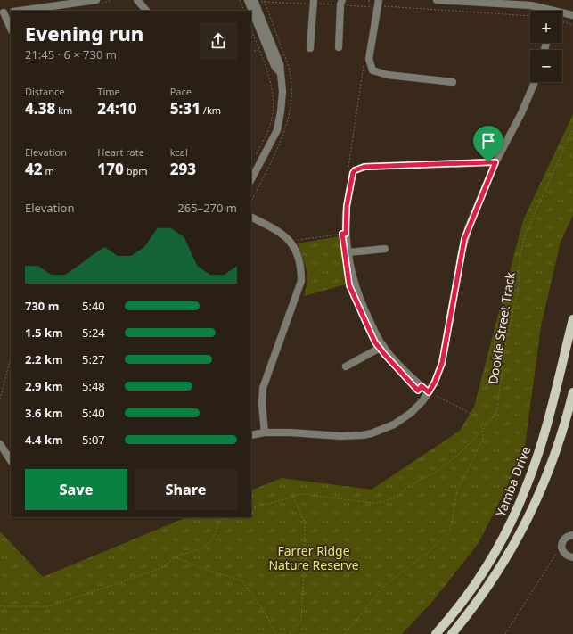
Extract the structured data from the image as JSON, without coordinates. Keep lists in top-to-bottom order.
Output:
{
  "streets": {
    "main road": ["Yamba Drive"],
    "path": ["Dookie Street Track"]
  },
  "parks": ["Farrer Ridge Nature Reserve"],
  "page": {
    "map_buttons": ["+", "−"],
    "heading": ["Evening run", "21:45 · 6 × 730 m"],
    "stats": [
      ["Distance", "4.38 km"],
      ["Time", "24:10"],
      ["Pace", "5:31 /km"],
      ["Elevation", "42 m"],
      ["Heart rate", "170 bpm"],
      ["kcal", "293"]
    ],
    "chart": ["Elevation", "265–270 m"],
    "list": [
      {
        "name": "730 m",
        "note": "5:40"
      },
      {
        "name": "1.5 km",
        "note": "5:24"
      },
      {
        "name": "2.2 km",
        "note": "5:27"
      },
      {
        "name": "2.9 km",
        "note": "5:48"
      },
      {
        "name": "3.6 km",
        "note": "5:40"
      },
      {
        "name": "4.4 km",
        "note": "5:07"
      }
    ],
    "buttons": ["Save", "Share"]
  }
}
